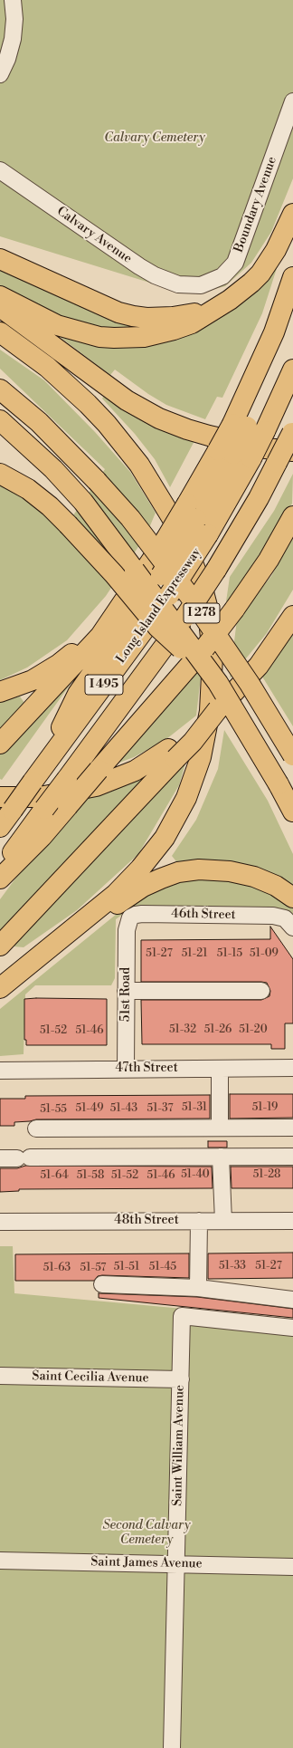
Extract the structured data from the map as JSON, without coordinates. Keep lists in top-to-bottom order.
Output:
{
  "streets": {
    "highway": ["Long Island Expressway", "I 278", "I 495"],
    "street": [
      "Boundary Avenue",
      "Calvary Avenue",
      "46th Street",
      "51st Road",
      "47th Street",
      "48th Street",
      "Saint Cecilia Avenue",
      "Saint William Avenue",
      "Saint James Avenue"
    ]
  },
  "crossings": [
    ["Boundary Avenue", "Calvary Avenue"],
    ["46th Street", "51st Road"],
    ["51st Road", "47th Street"],
    ["Saint Cecilia Avenue", "Saint William Avenue"],
    ["Saint William Avenue", "Saint James Avenue"]
  ],
  "parks": ["Calvary Cemetery", "Second Calvary Cemetery"],
  "house_numbers": [
    "51-27",
    "51-21",
    "51-15",
    "51-09",
    "51-32",
    "51-26",
    "51-20",
    "51-52",
    "51-46",
    "51-31",
    "51-19",
    "51-49",
    "51-43",
    "51-37",
    "51-55",
    "51-40",
    "51-28",
    "51-64",
    "51-58",
    "51-52",
    "51-46",
    "51-33",
    "51-27",
    "51-51",
    "51-45",
    "51-63",
    "51-57"
  ]
}
